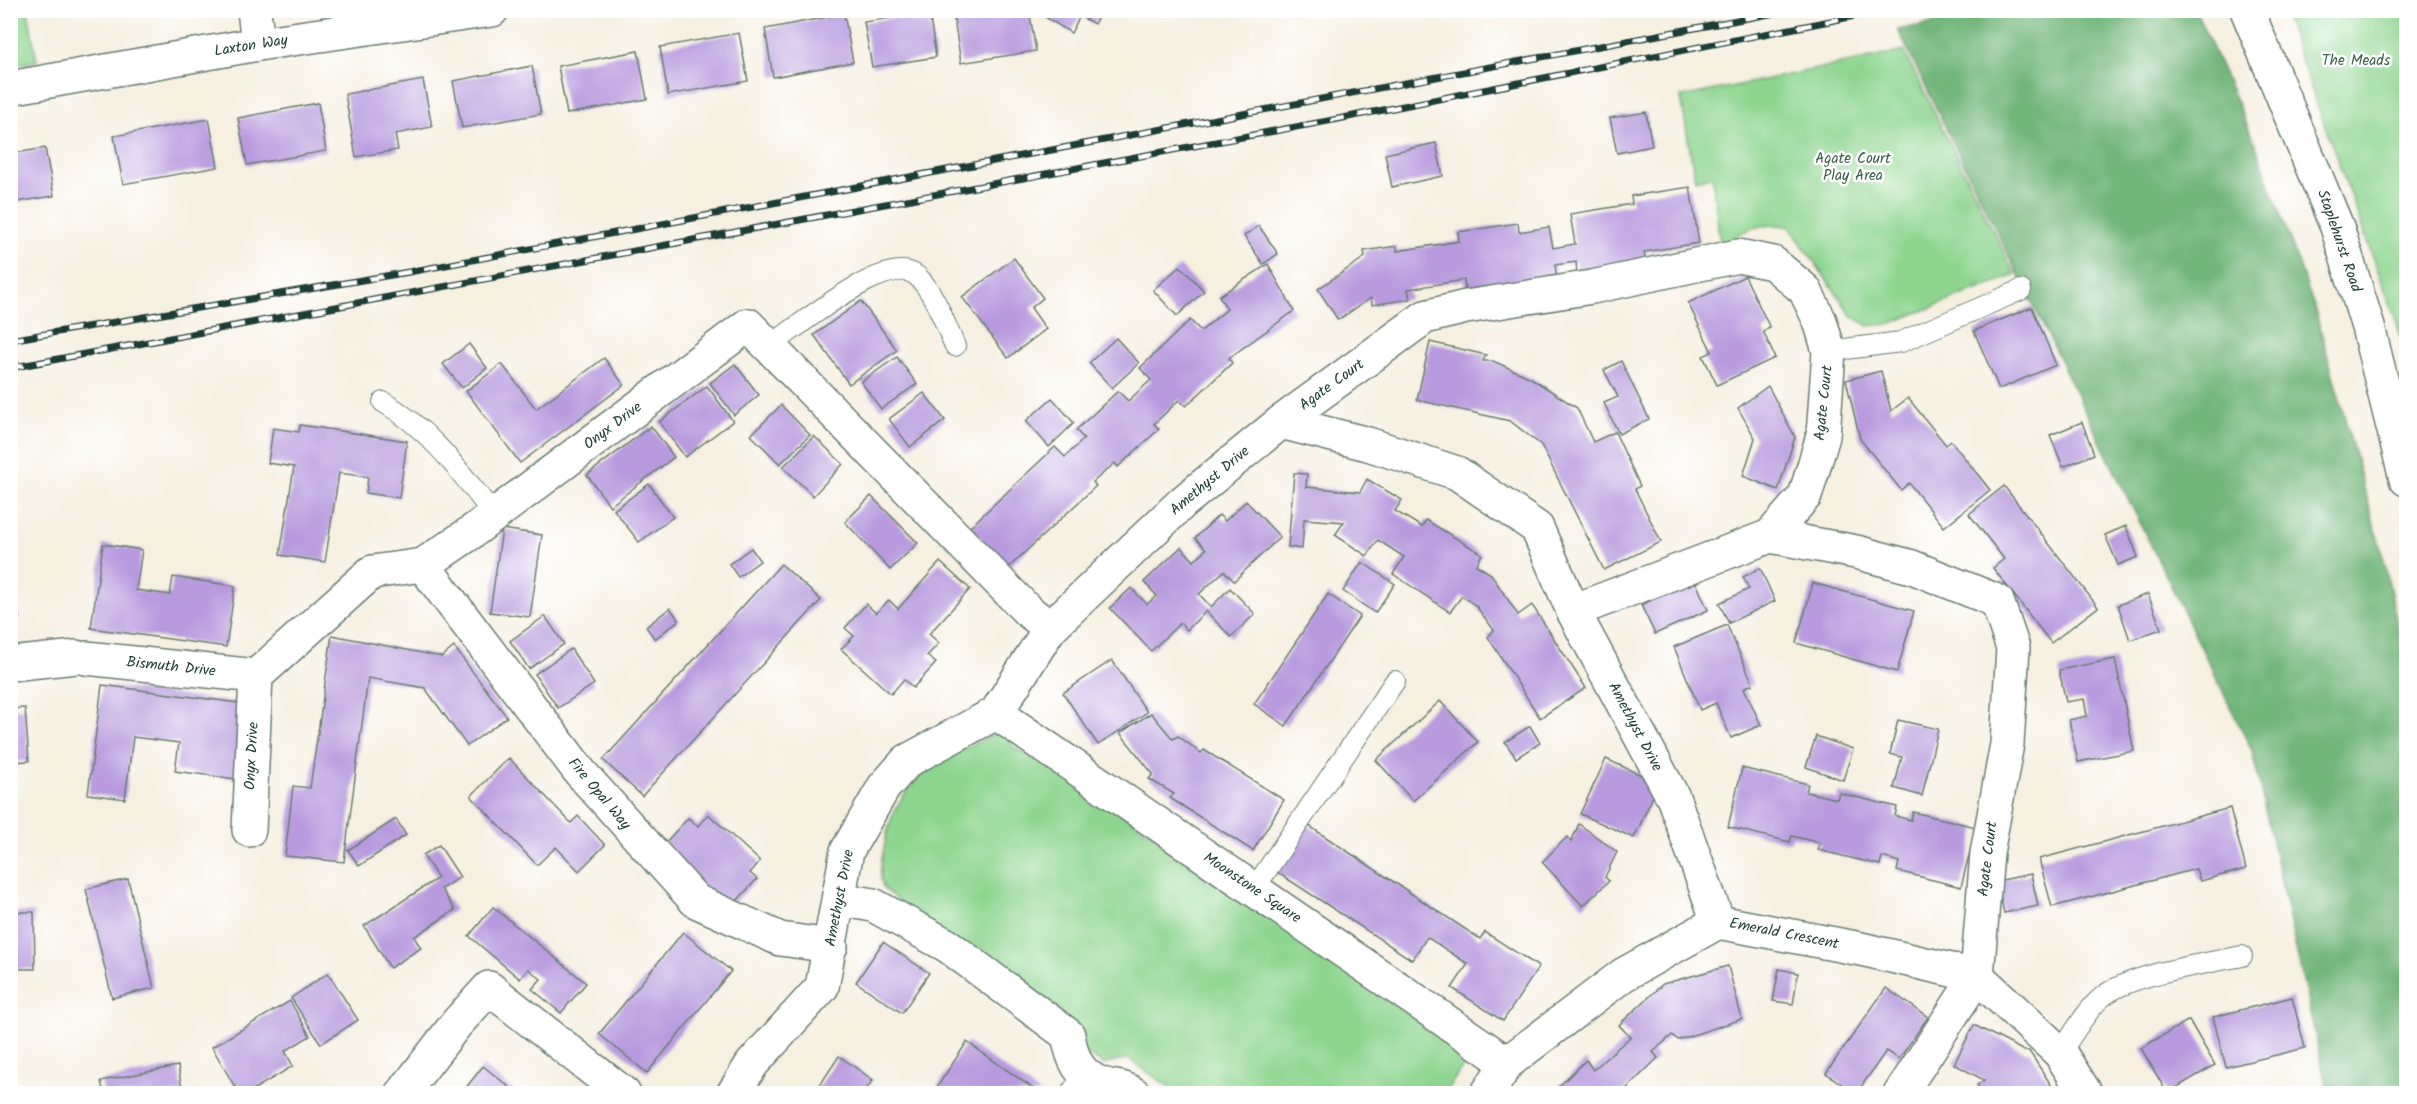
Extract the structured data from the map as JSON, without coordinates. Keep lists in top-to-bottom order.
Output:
{
  "streets": {
    "street": [
      "Laxton Way",
      "Staplehurst Road",
      "Agate Court",
      "Onyx Drive",
      "Amethyst Drive",
      "Bismuth Drive",
      "Fire Opal Way",
      "Moonstone Square",
      "Emerald Crescent"
    ]
  },
  "crossings": [
    ["Agate Court", "Amethyst Drive"],
    ["Agate Court", "Emerald Crescent"],
    ["Onyx Drive", "Amethyst Drive"],
    ["Onyx Drive", "Bismuth Drive"],
    ["Onyx Drive", "Fire Opal Way"],
    ["Amethyst Drive", "Fire Opal Way"],
    ["Amethyst Drive", "Moonstone Square"],
    ["Amethyst Drive", "Emerald Crescent"],
    ["Moonstone Square", "Emerald Crescent"]
  ],
  "parks": ["The Meads", "Agate Court Play Area"]
}
